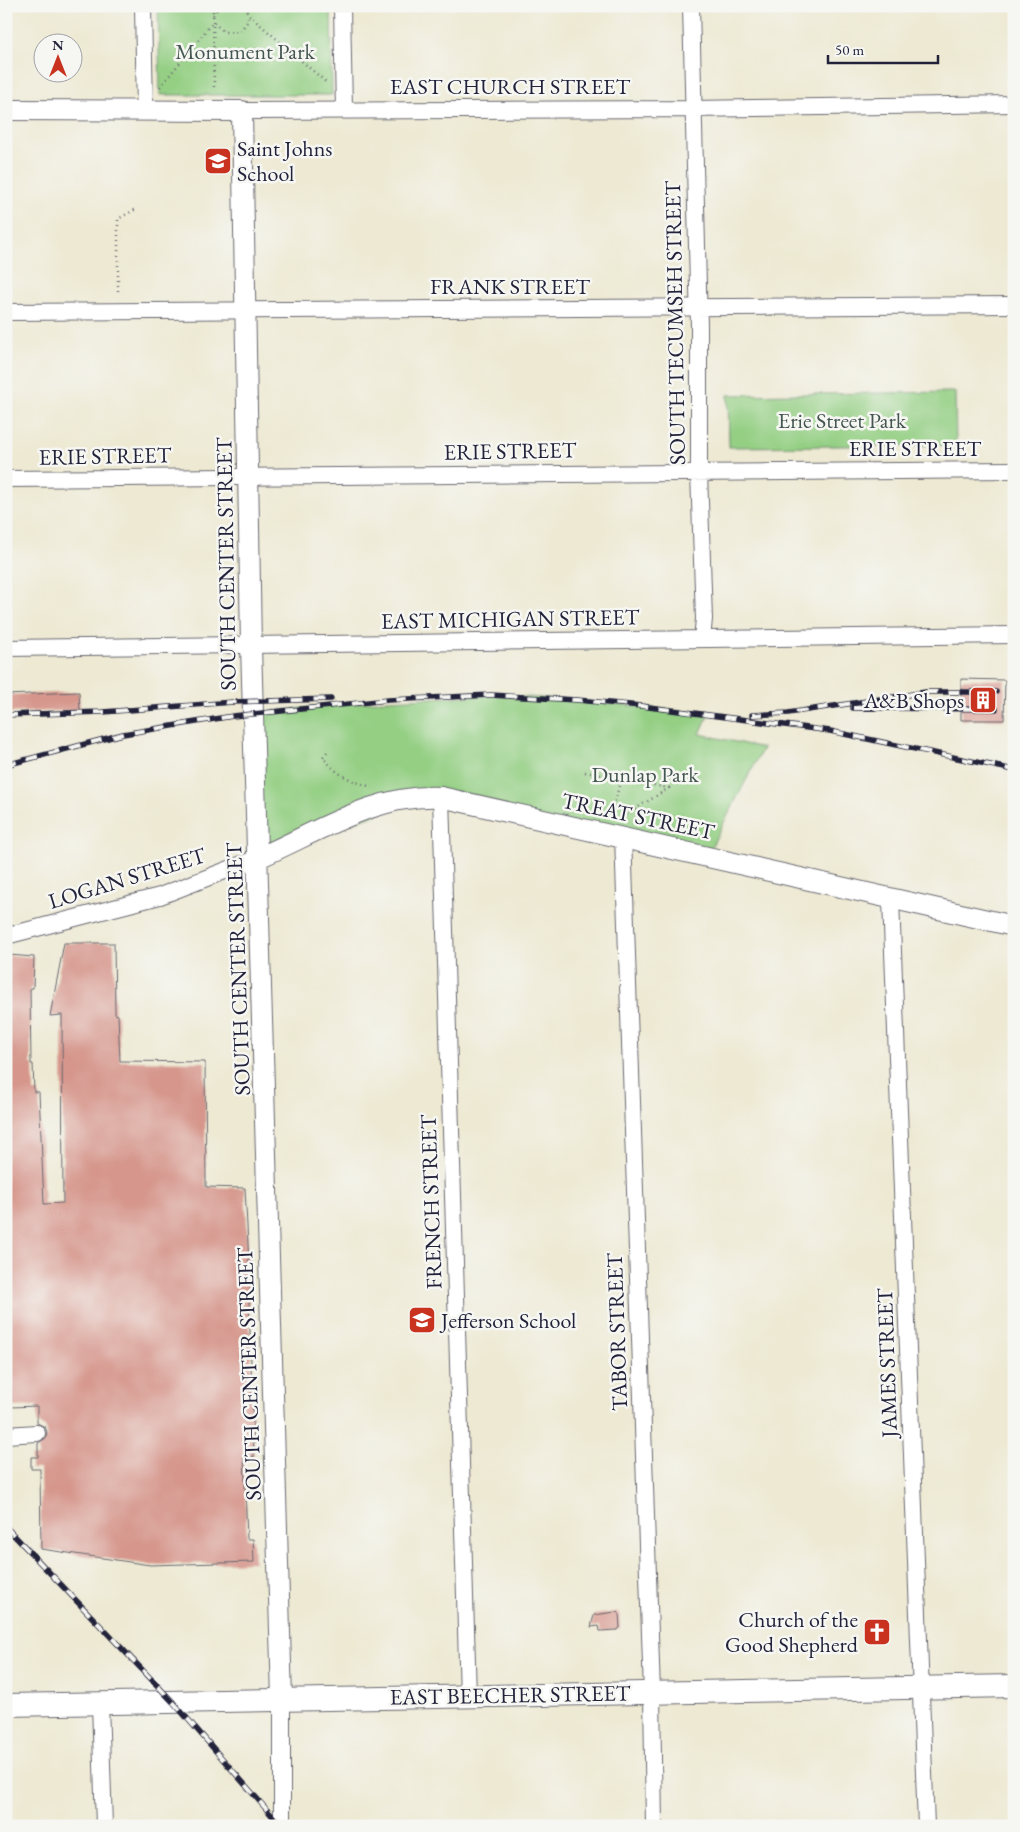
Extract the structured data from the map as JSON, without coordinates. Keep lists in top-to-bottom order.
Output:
{
  "streets": {
    "main road": ["EAST BEECHER STREET"],
    "street": [
      "EAST CHURCH STREET",
      "FRANK STREET",
      "SOUTH TECUMSEH STREET",
      "ERIE STREET",
      "SOUTH CENTER STREET",
      "EAST MICHIGAN STREET",
      "TREAT STREET",
      "LOGAN STREET",
      "FRENCH STREET",
      "TABOR STREET",
      "JAMES STREET"
    ]
  },
  "crossings": [
    ["EAST CHURCH STREET", "SOUTH TECUMSEH STREET"],
    ["EAST CHURCH STREET", "SOUTH CENTER STREET"],
    ["FRANK STREET", "SOUTH TECUMSEH STREET"],
    ["FRANK STREET", "SOUTH CENTER STREET"],
    ["SOUTH TECUMSEH STREET", "ERIE STREET"],
    ["SOUTH TECUMSEH STREET", "EAST MICHIGAN STREET"],
    ["ERIE STREET", "SOUTH CENTER STREET"],
    ["SOUTH CENTER STREET", "EAST MICHIGAN STREET"],
    ["SOUTH CENTER STREET", "TREAT STREET"],
    ["SOUTH CENTER STREET", "LOGAN STREET"],
    ["SOUTH CENTER STREET", "EAST BEECHER STREET"],
    ["TREAT STREET", "LOGAN STREET"],
    ["TREAT STREET", "FRENCH STREET"],
    ["TREAT STREET", "TABOR STREET"],
    ["TREAT STREET", "JAMES STREET"],
    ["FRENCH STREET", "EAST BEECHER STREET"],
    ["TABOR STREET", "EAST BEECHER STREET"],
    ["JAMES STREET", "EAST BEECHER STREET"]
  ],
  "parks": ["Monument Park", "Erie Street Park", "Dunlap Park"],
  "places": {
    "school or university": ["Saint Johns School", "Jefferson School"],
    "building": ["A&B Shops"],
    "church": ["Church of the Good Shepherd"]
  },
  "scale_bar": "50 m",
  "north": "top"
}
